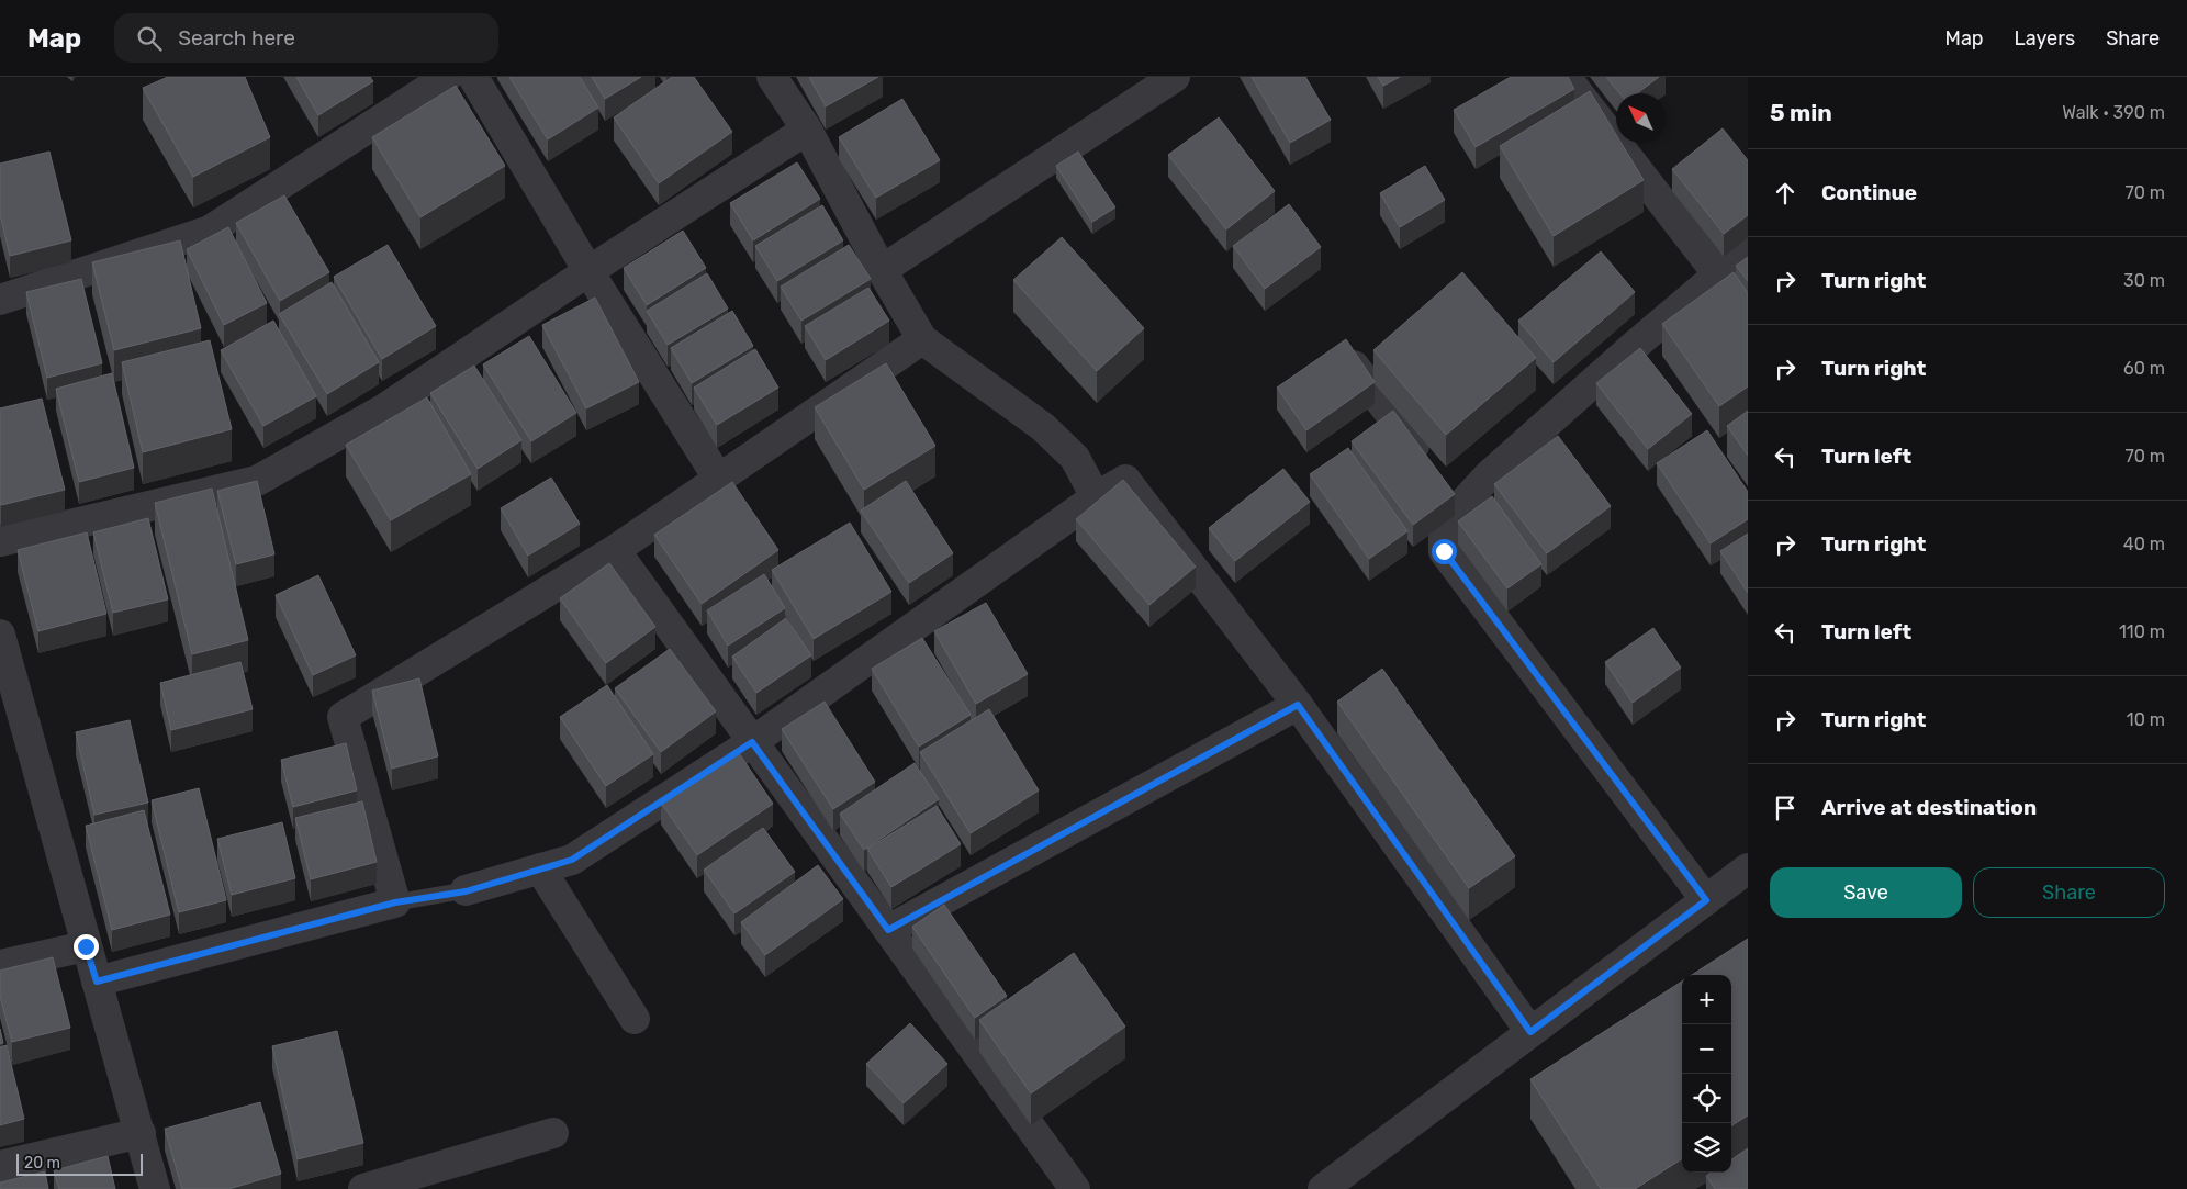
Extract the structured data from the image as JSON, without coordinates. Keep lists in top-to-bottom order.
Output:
{
  "scale_bar": "20 m",
  "north": "top left",
  "page": {
    "header": "Map",
    "search": "Search here",
    "nav": ["Map", "Layers", "Share"],
    "heading": ["5 min", "Walk · 390 m"],
    "list": [
      ["Continue", "70 m"],
      ["Turn right", "30 m"],
      ["Turn right", "60 m"],
      ["Turn left", "70 m"],
      ["Turn right", "40 m"],
      ["Turn left", "110 m"],
      ["Turn right", "10 m"],
      "Arrive at destination"
    ],
    "buttons": ["Save", "Share"],
    "map_buttons": ["+", "−"],
    "scale": "20 m"
  }
}
